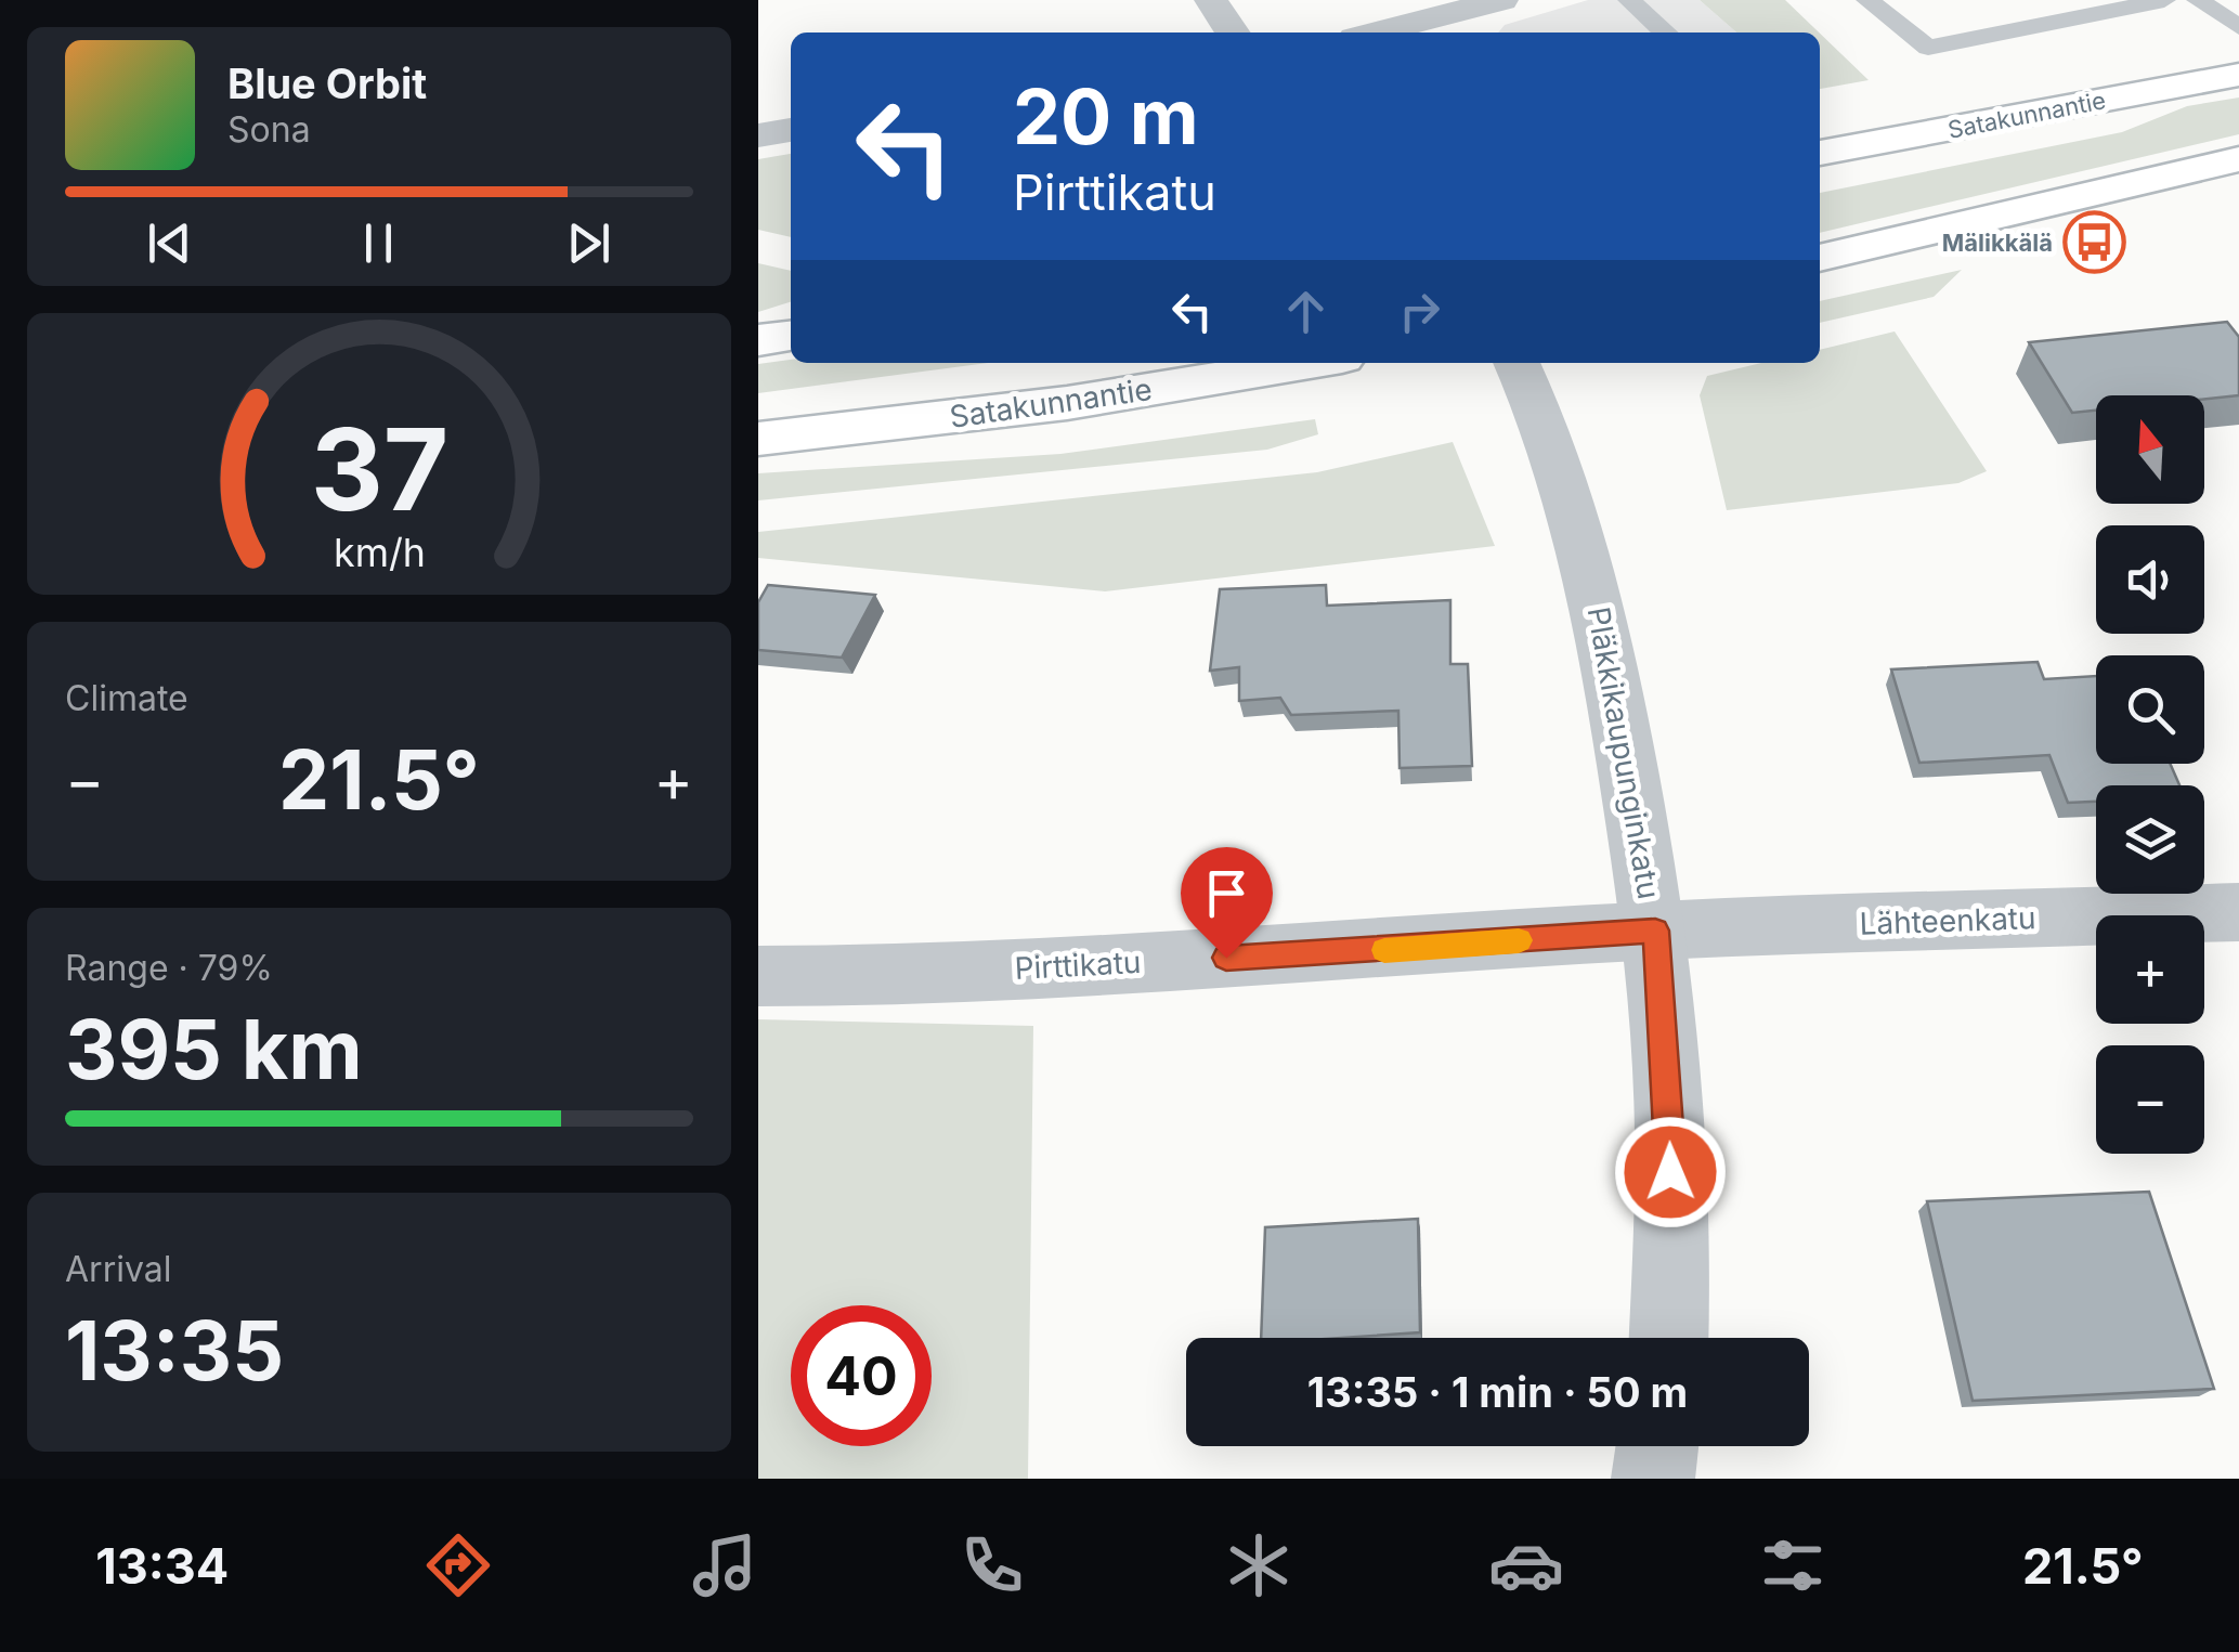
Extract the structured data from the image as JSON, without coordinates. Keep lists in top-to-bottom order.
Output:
{
  "streets": {
    "main road": ["Satakunnantie"],
    "street": ["Pläkkikaupunginkatu", "Lähteenkatu", "Pirttikatu"]
  },
  "crossings": [
    ["Pläkkikaupunginkatu", "Lähteenkatu"],
    ["Pläkkikaupunginkatu", "Pirttikatu"],
    ["Lähteenkatu", "Pirttikatu"]
  ],
  "places": {
    "bus stop": ["Mälikkälä"]
  },
  "north": "top",
  "page": {
    "turn": ["20 m", "Pirttikatu"],
    "song": ["Blue Orbit", "Sona"],
    "map_buttons": ["+", "−"],
    "tile": [
      "Climate",
      ["Range · 79%", "395 km"],
      ["Arrival", "13:35"]
    ],
    "heat": ["−", "21.5°", "+"],
    "limit": "40",
    "trip": "13:35 · 1 min · 50 m",
    "tabs": ["13:34", "21.5°"],
    "gauge": ["37", "km/h"]
  }
}
